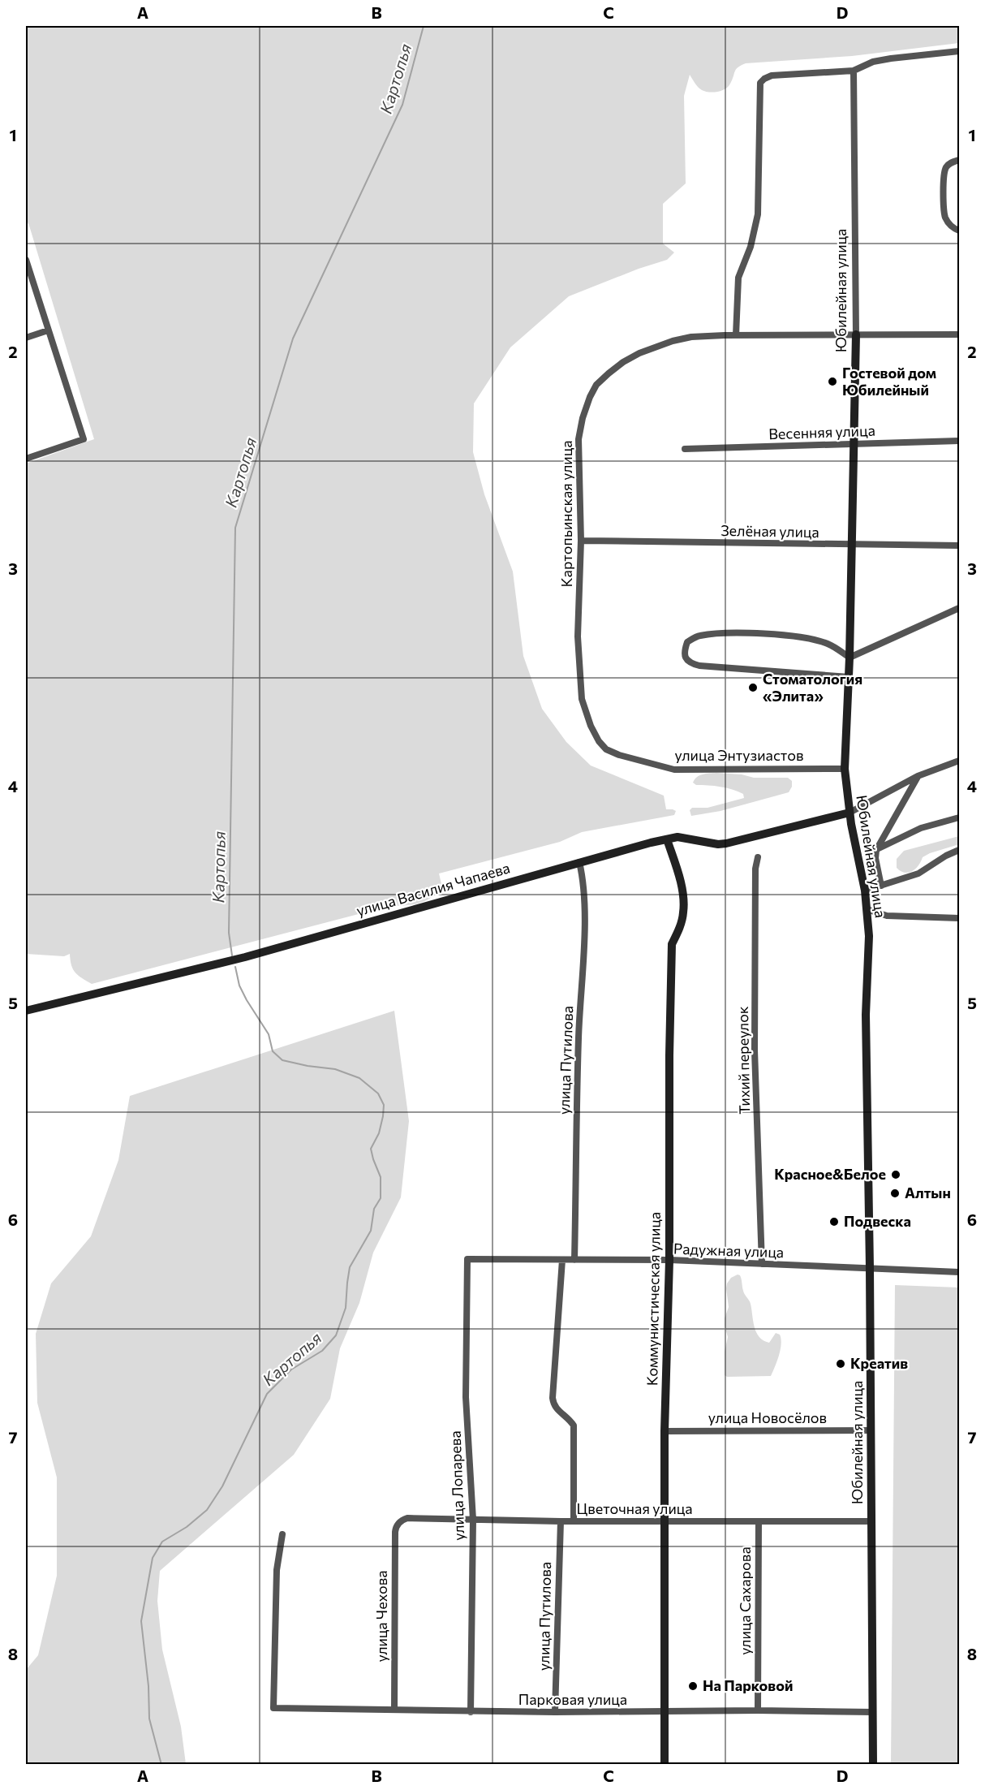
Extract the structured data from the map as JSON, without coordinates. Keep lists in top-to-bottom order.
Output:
{
  "streets": {
    "street": [
      "Юбилейная улица",
      "Весенняя улица",
      "Картопьинская улица",
      "Зелёная улица",
      "улица Энтузиастов",
      "улица Василия Чапаева",
      "улица Путилова",
      "Тихий переулок",
      "Радужная улица",
      "Коммунистическая улица",
      "улица Новосёлов",
      "улица Лопарева",
      "Цветочная улица",
      "улица Сахарова",
      "улица Чехова",
      "Парковая улица"
    ]
  },
  "crossings": [
    ["Юбилейная улица", "Весенняя улица"],
    ["Юбилейная улица", "Картопьинская улица"],
    ["Юбилейная улица", "Зелёная улица"],
    ["Юбилейная улица", "улица Энтузиастов"],
    ["Юбилейная улица", "улица Василия Чапаева"],
    ["Юбилейная улица", "Радужная улица"],
    ["Юбилейная улица", "улица Новосёлов"],
    ["Юбилейная улица", "Цветочная улица"],
    ["Юбилейная улица", "Парковая улица"],
    ["Картопьинская улица", "Зелёная улица"],
    ["Картопьинская улица", "улица Энтузиастов"],
    ["улица Василия Чапаева", "улица Путилова"],
    ["улица Василия Чапаева", "Коммунистическая улица"],
    ["улица Путилова", "Радужная улица"],
    ["улица Путилова", "Цветочная улица"],
    ["улица Путилова", "Парковая улица"],
    ["Тихий переулок", "Радужная улица"],
    ["Радужная улица", "Коммунистическая улица"],
    ["Радужная улица", "улица Лопарева"],
    ["Коммунистическая улица", "улица Новосёлов"],
    ["Коммунистическая улица", "Цветочная улица"],
    ["Коммунистическая улица", "Парковая улица"],
    ["улица Лопарева", "Цветочная улица"],
    ["улица Лопарева", "Парковая улица"],
    ["Цветочная улица", "улица Сахарова"],
    ["Цветочная улица", "улица Чехова"],
    ["улица Сахарова", "Парковая улица"],
    ["улица Чехова", "Парковая улица"]
  ],
  "water": ["Картопья"],
  "places": [
    "Гостевой дом Юбилейный",
    "Стоматология «Элита»",
    "Красное&Белое",
    "Алтын",
    "Подвеска",
    "Креатив",
    "На Парковой"
  ],
  "grid": {
    "columns": [
      "A",
      "B",
      "C",
      "D"
    ],
    "rows": [
      "1",
      "2",
      "3",
      "4",
      "5",
      "6",
      "7",
      "8"
    ]
  }
}
